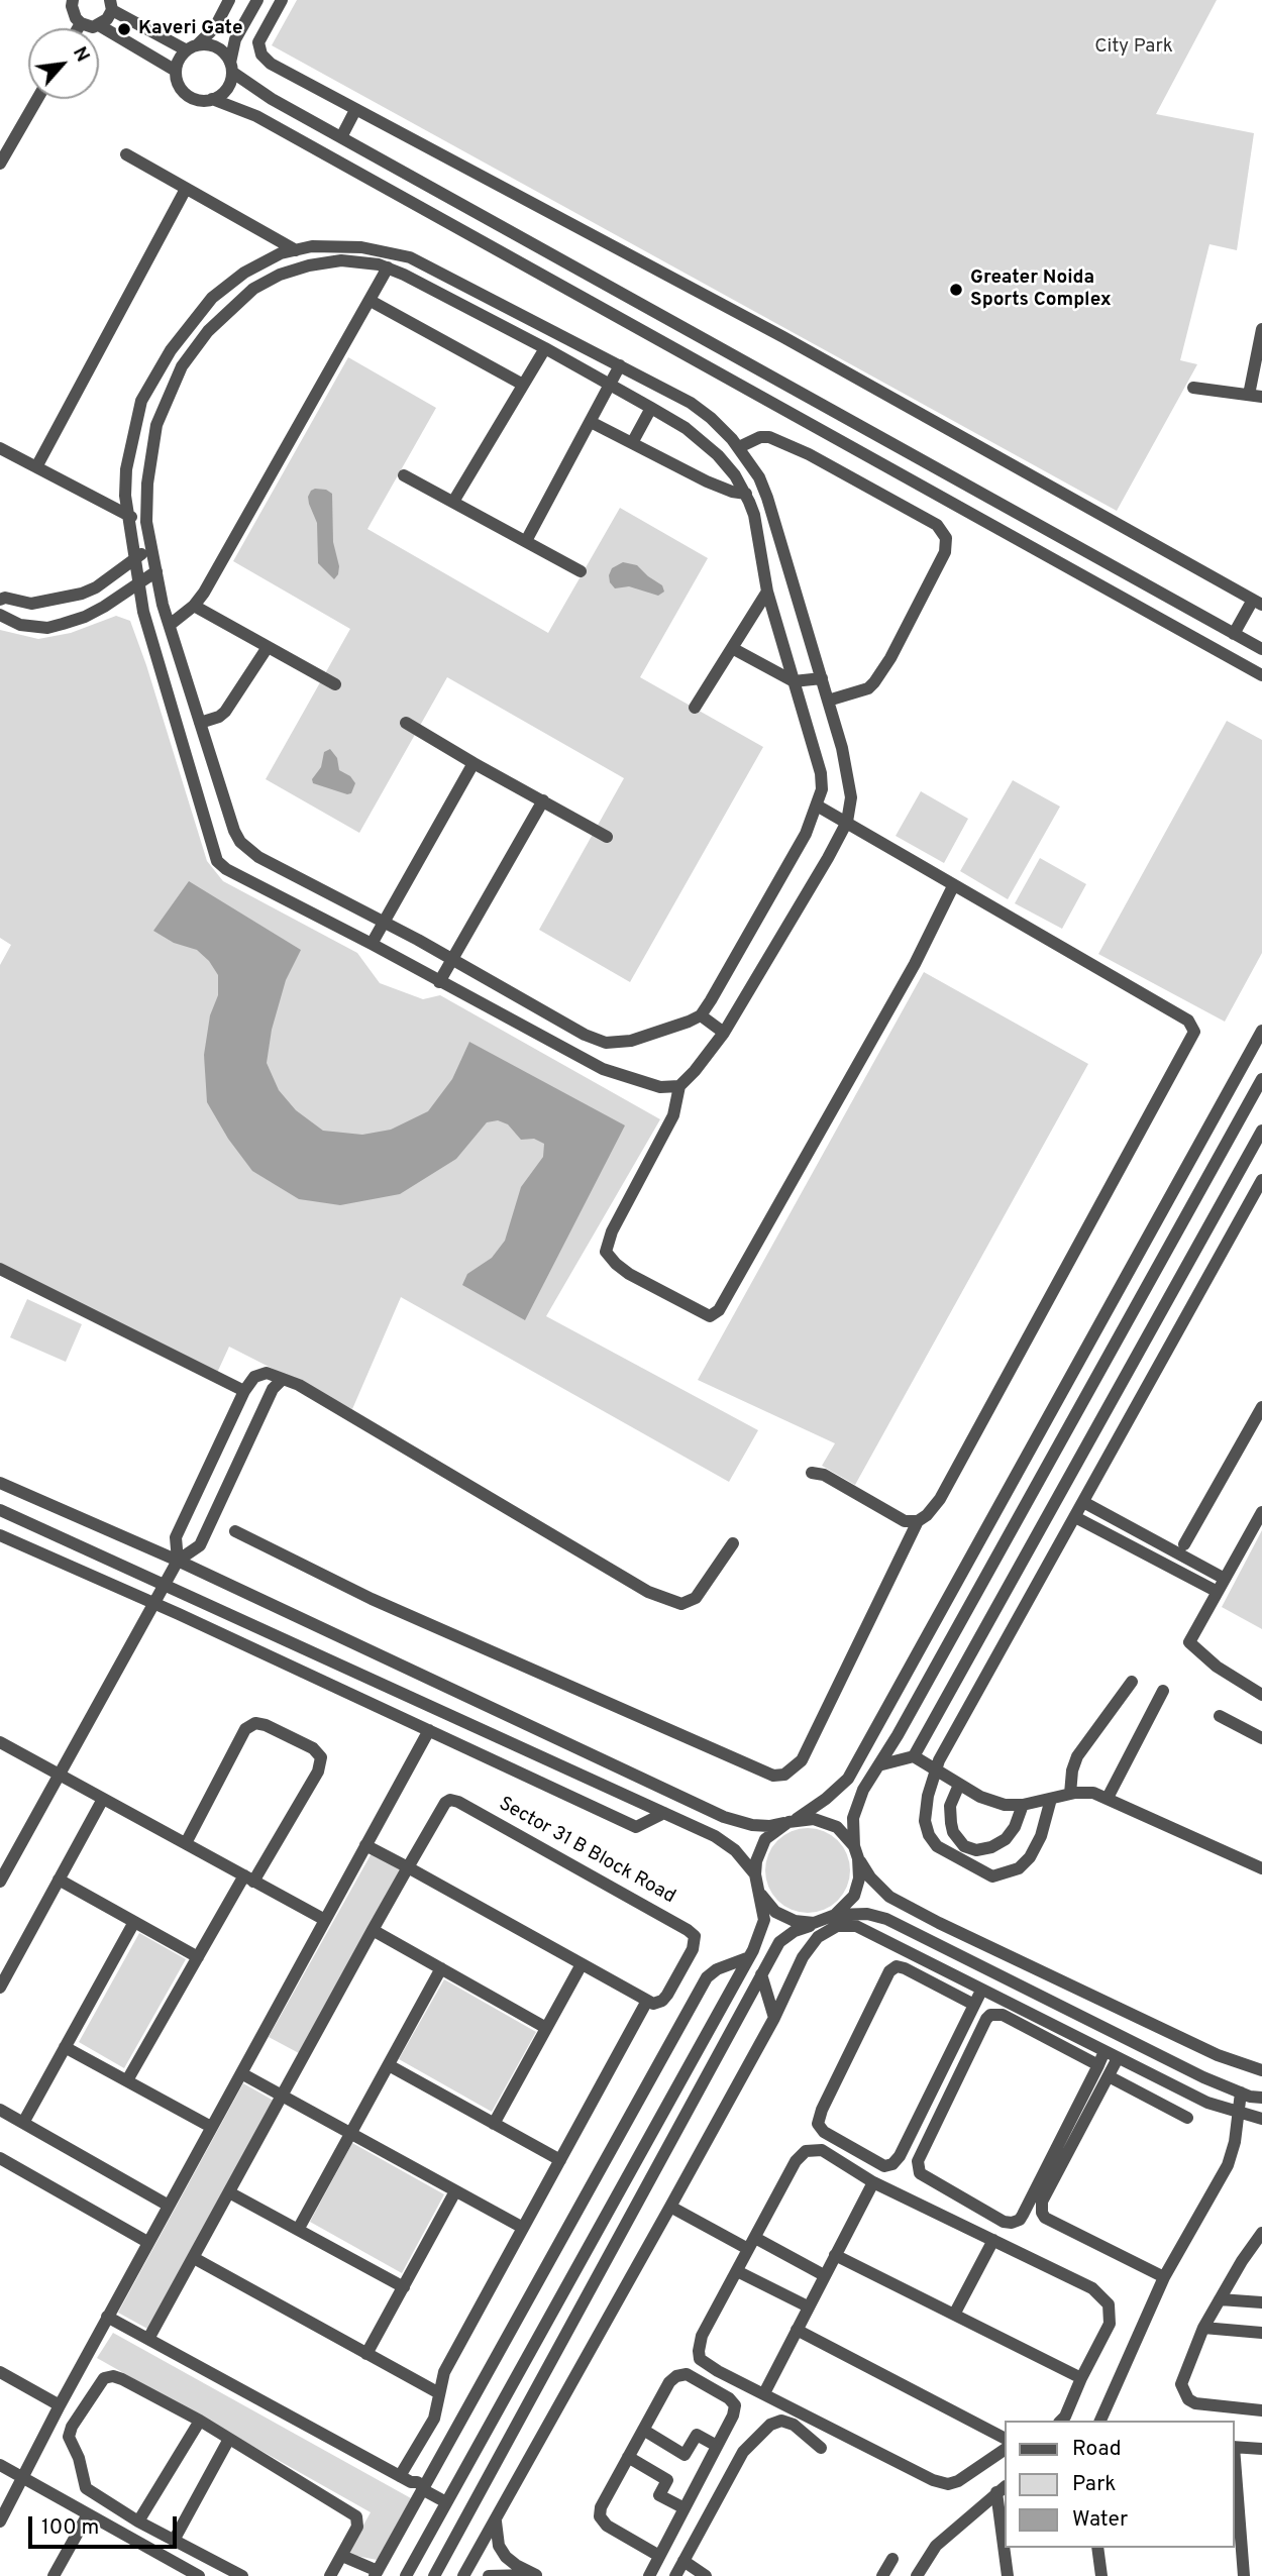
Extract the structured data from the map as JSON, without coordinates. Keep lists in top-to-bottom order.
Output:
{
  "streets": {
    "street": ["Sector 31 B Block Road"]
  },
  "parks": ["City Park"],
  "places": ["Kaveri Gate", "Greater Noida Sports Complex"],
  "legend": ["Road", "Park", "Water"],
  "scale_bar": "100 m",
  "north": "top right"
}
